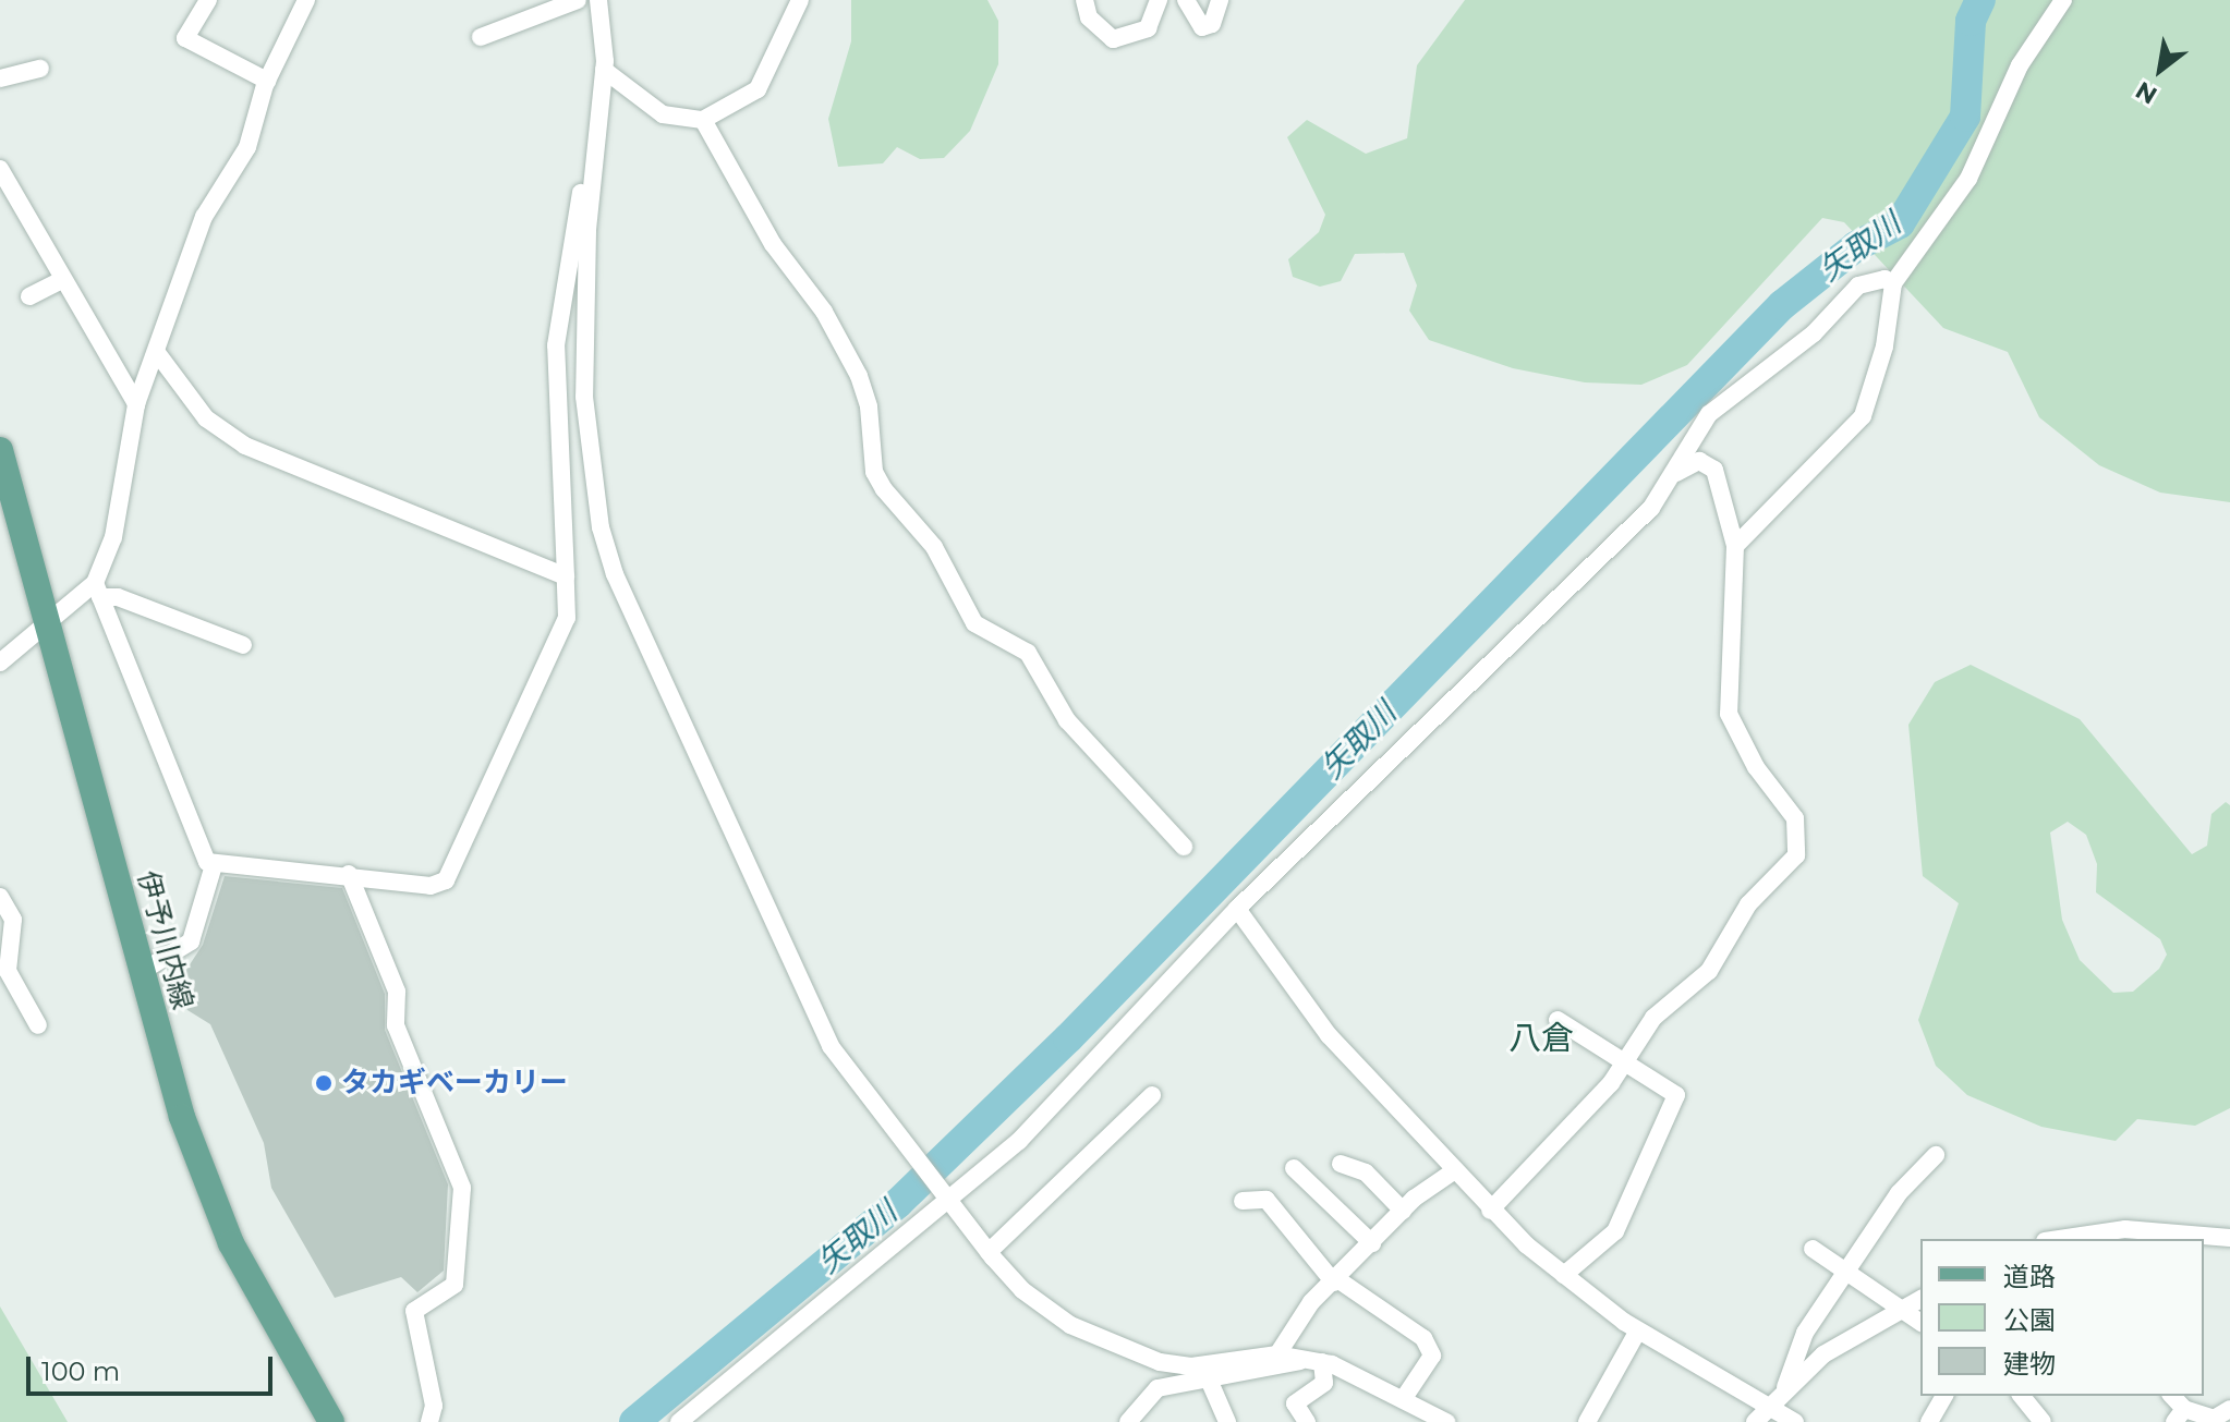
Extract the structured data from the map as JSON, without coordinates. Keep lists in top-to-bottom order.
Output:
{
  "streets": {
    "main road": ["伊予川内線"]
  },
  "districts": ["八倉"],
  "water": ["矢取川"],
  "places": ["タカギベーカリー"],
  "legend": ["道路", "公園", "建物"],
  "scale_bar": "100 m",
  "north": "bottom left"
}
